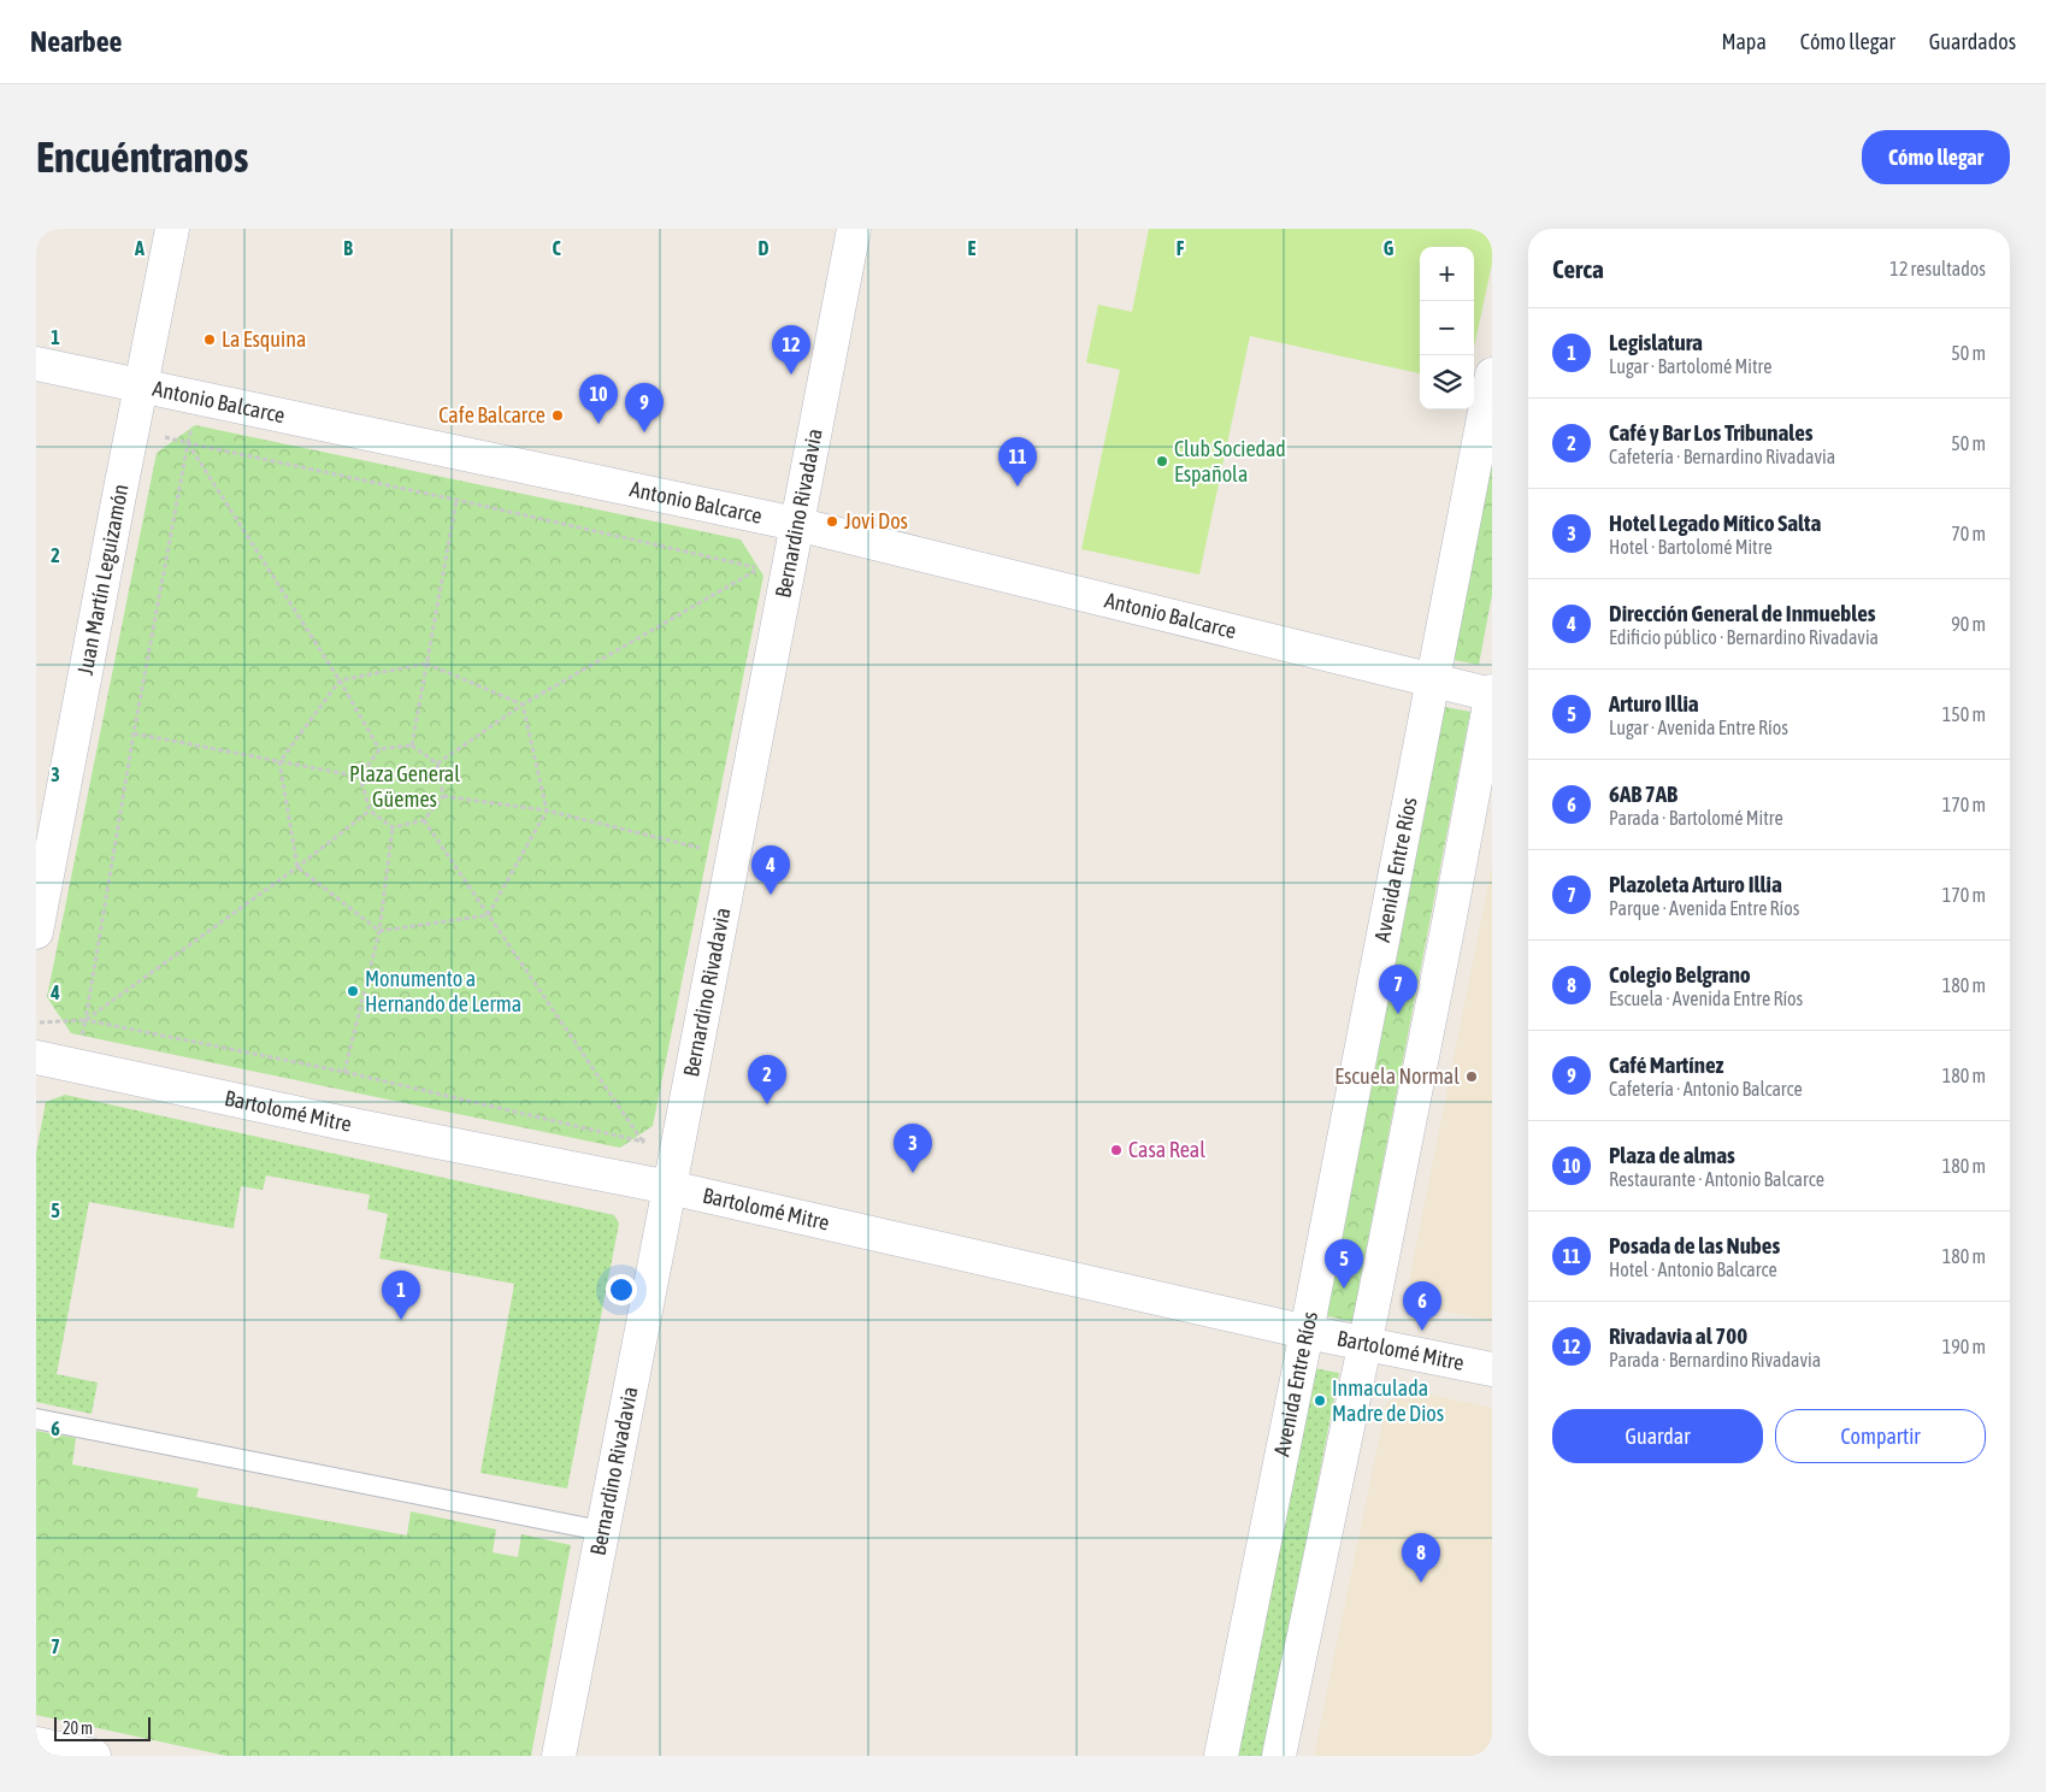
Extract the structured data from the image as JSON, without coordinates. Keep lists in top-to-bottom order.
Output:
{
  "streets": {
    "street": [
      "Antonio Balcarce",
      "Bernardino Rivadavia",
      "Juan Martín Leguizamón",
      "Avenida Entre Ríos",
      "Bartolomé Mitre"
    ]
  },
  "crossings": [
    ["Antonio Balcarce", "Bernardino Rivadavia"],
    ["Antonio Balcarce", "Juan Martín Leguizamón"],
    ["Antonio Balcarce", "Avenida Entre Ríos"],
    ["Bernardino Rivadavia", "Bartolomé Mitre"],
    ["Avenida Entre Ríos", "Bartolomé Mitre"]
  ],
  "parks": ["Plaza General Güemes"],
  "places": [
    "La Esquina",
    "Cafe Balcarce",
    "Club Sociedad Española",
    "Jovi Dos",
    "Monumento a Hernando de Lerma",
    "Escuela Normal",
    "Casa Real",
    "Inmaculada Madre de Dios"
  ],
  "scale_bar": "20 m",
  "page": {
    "header": "Nearbee",
    "nav": ["Mapa", "Cómo llegar", "Guardados"],
    "buttons": [
      "Cómo llegar",
      ["Guardar", "Compartir"]
    ],
    "title": "Encuéntranos",
    "heading": ["Cerca", "12 resultados"],
    "map_buttons": ["+", "−"],
    "list": [
      {
        "mark": "1",
        "name": "Legislatura",
        "note": "Lugar · Bartolomé Mitre",
        "value": "50 m"
      },
      {
        "mark": "2",
        "name": "Café y Bar Los Tribunales",
        "note": "Cafetería · Bernardino Rivadavia",
        "value": "50 m"
      },
      {
        "mark": "3",
        "name": "Hotel Legado Mítico Salta",
        "note": "Hotel · Bartolomé Mitre",
        "value": "70 m"
      },
      {
        "mark": "4",
        "name": "Dirección General de Inmuebles",
        "note": "Edificio público · Bernardino Rivadavia",
        "value": "90 m"
      },
      {
        "mark": "5",
        "name": "Arturo Illia",
        "note": "Lugar · Avenida Entre Ríos",
        "value": "150 m"
      },
      {
        "mark": "6",
        "name": "6AB 7AB",
        "note": "Parada · Bartolomé Mitre",
        "value": "170 m"
      },
      {
        "mark": "7",
        "name": "Plazoleta Arturo Illia",
        "note": "Parque · Avenida Entre Ríos",
        "value": "170 m"
      },
      {
        "mark": "8",
        "name": "Colegio Belgrano",
        "note": "Escuela · Avenida Entre Ríos",
        "value": "180 m"
      },
      {
        "mark": "9",
        "name": "Café Martínez",
        "note": "Cafetería · Antonio Balcarce",
        "value": "180 m"
      },
      {
        "mark": "10",
        "name": "Plaza de almas",
        "note": "Restaurante · Antonio Balcarce",
        "value": "180 m"
      },
      {
        "mark": "11",
        "name": "Posada de las Nubes",
        "note": "Hotel · Antonio Balcarce",
        "value": "180 m"
      },
      {
        "mark": "12",
        "name": "Rivadavia al 700",
        "note": "Parada · Bernardino Rivadavia",
        "value": "190 m"
      }
    ],
    "pins": [
      "12",
      "10",
      "9",
      "11",
      "4",
      "7",
      "2",
      "3",
      "5",
      "1",
      "6",
      "8"
    ],
    "scale": "20 m"
  },
  "grid": {
    "columns": [
      "A",
      "B",
      "C",
      "D",
      "E",
      "F",
      "G"
    ],
    "rows": [
      "1",
      "2",
      "3",
      "4",
      "5",
      "6",
      "7"
    ]
  }
}
